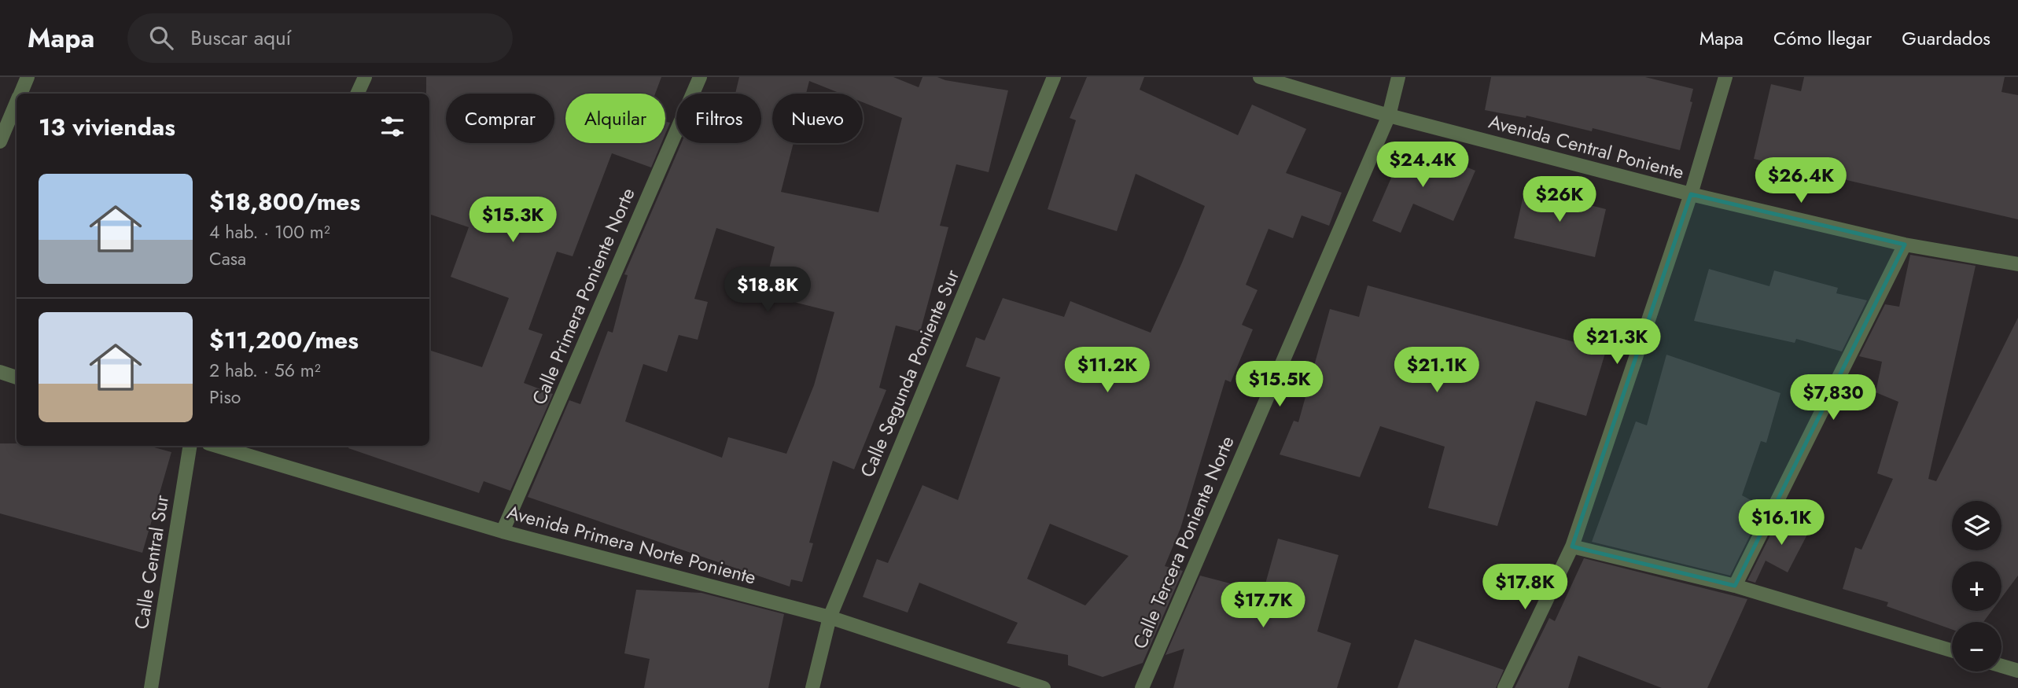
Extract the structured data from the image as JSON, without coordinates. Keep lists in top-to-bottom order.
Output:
{
  "streets": {
    "street": [
      "Avenida Central Poniente",
      "Calle Primera Poniente Norte",
      "Calle Segunda Poniente Sur",
      "Calle Tercera Poniente Norte",
      "Avenida Primera Norte Poniente",
      "Calle Central Sur"
    ]
  },
  "crossings": [
    ["Avenida Central Poniente", "Calle Tercera Poniente Norte"],
    ["Calle Primera Poniente Norte", "Avenida Primera Norte Poniente"],
    ["Calle Segunda Poniente Sur", "Avenida Primera Norte Poniente"]
  ],
  "page": {
    "header": "Mapa",
    "search": "Buscar aquí",
    "nav": ["Mapa", "Cómo llegar", "Guardados"],
    "chip": [
      "Comprar",
      "Alquilar",
      "Filtros",
      "Nuevo"
    ],
    "heading": "13 viviendas",
    "price": [
      "$24.4K",
      "$26.4K",
      "$26K",
      "$15.3K",
      "$18.8K",
      "$21.3K",
      "$11.2K",
      "$21.1K",
      "$15.5K",
      "$7,830",
      "$16.1K",
      "$17.8K",
      "$17.7K"
    ],
    "list": [
      {
        "name": "$18,800/mes",
        "note": "4 hab. · 100 m² · Casa"
      },
      {
        "name": "$11,200/mes",
        "note": "2 hab. · 56 m² · Piso"
      }
    ],
    "map_buttons": ["+", "−"]
  }
}
